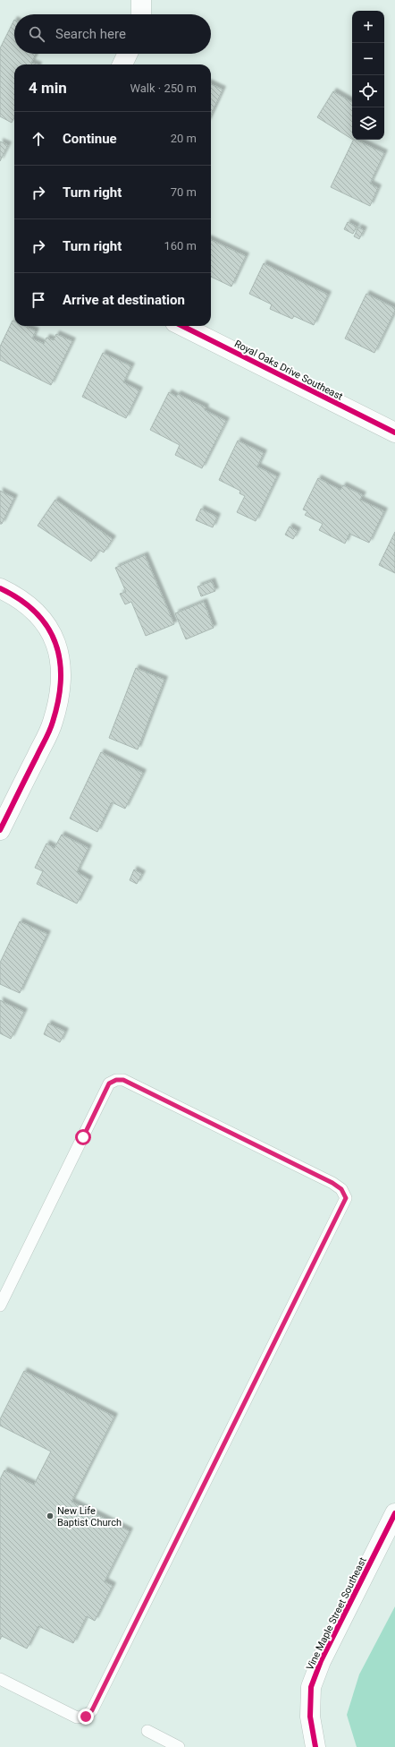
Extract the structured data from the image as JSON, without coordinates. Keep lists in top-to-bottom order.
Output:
{
  "streets": {
    "street": ["Royal Oaks Drive Southeast", "Vine Maple Street Southeast"]
  },
  "places": ["New Life Baptist Church"],
  "page": {
    "map_buttons": ["+", "−"],
    "search": "Search here",
    "heading": ["4 min", "Walk · 250 m"],
    "list": [
      ["Continue", "20 m"],
      ["Turn right", "70 m"],
      ["Turn right", "160 m"],
      "Arrive at destination"
    ]
  }
}
